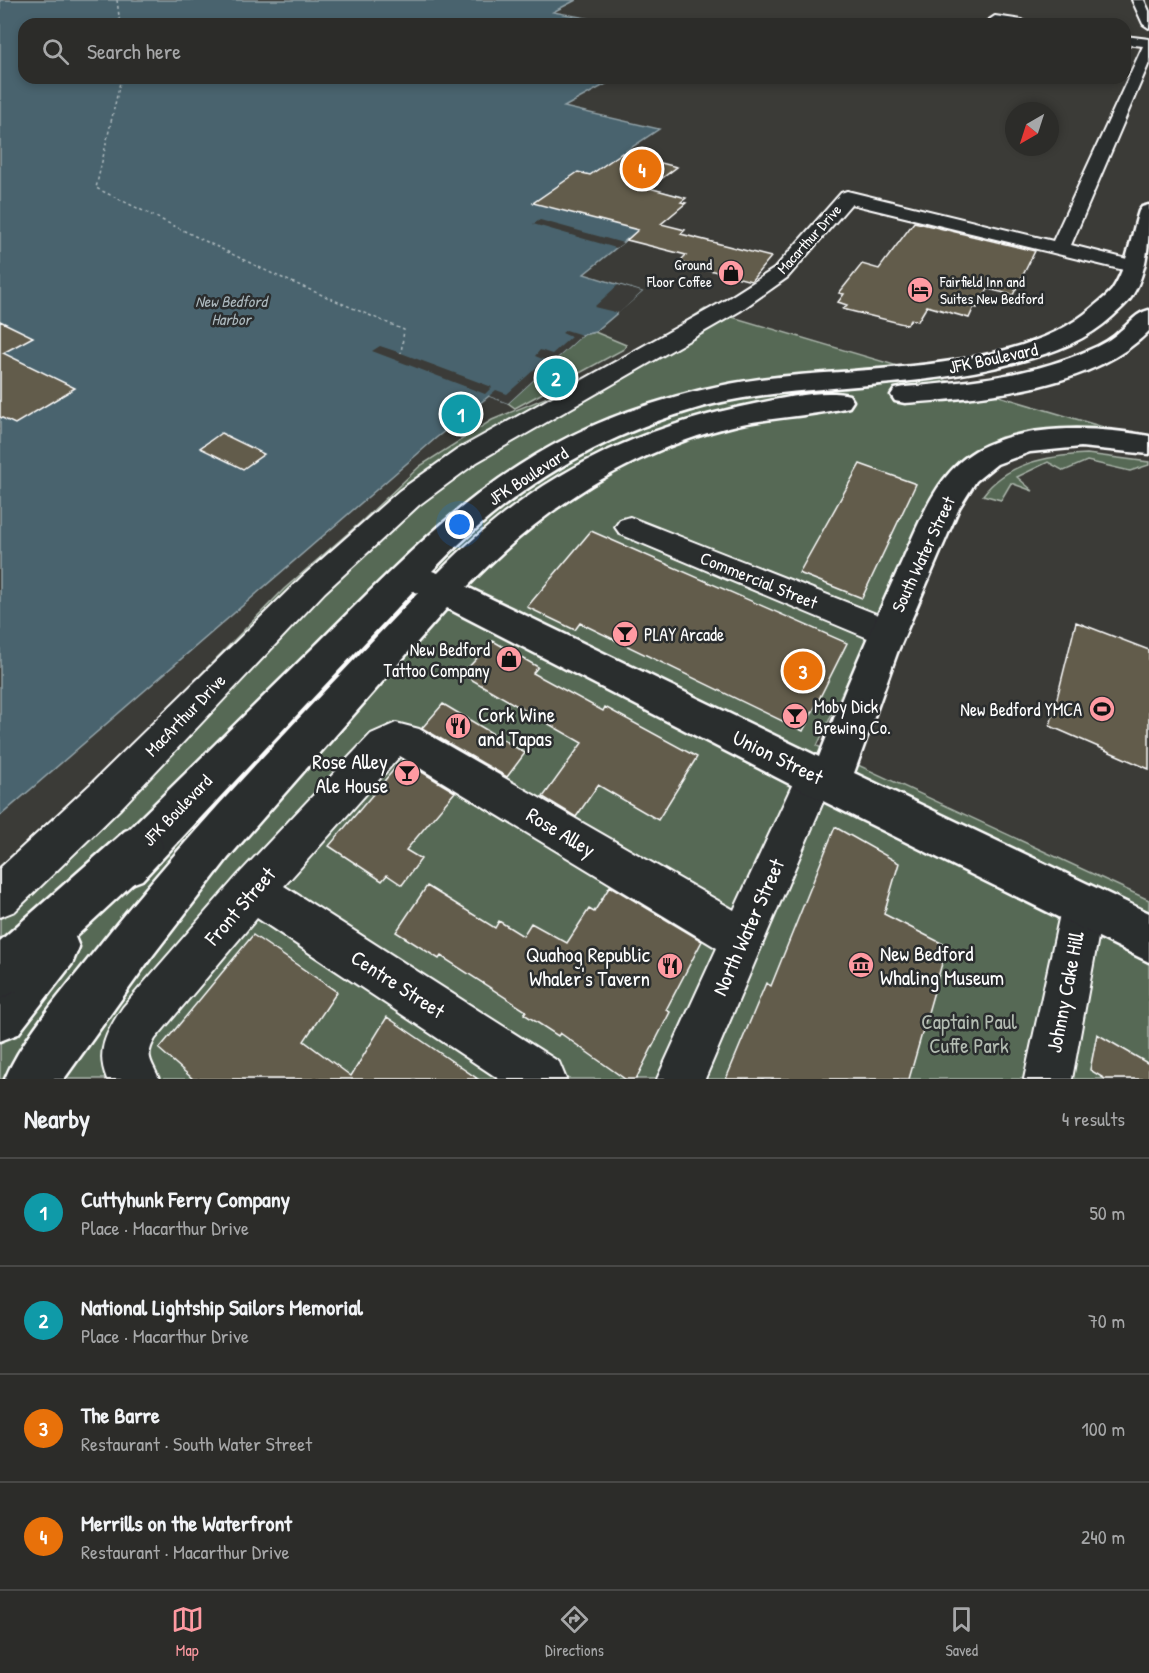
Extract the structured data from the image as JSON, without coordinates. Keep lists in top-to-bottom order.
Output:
{
  "streets": {
    "main road": ["JFK Boulevard", "South Water Street", "Union Street"],
    "street": [
      "Macarthur Drive",
      "Commercial Street",
      "MacArthur Drive",
      "Rose Alley",
      "Front Street",
      "North Water Street",
      "Centre Street",
      "Johnny Cake Hill"
    ]
  },
  "crossings": [
    ["Macarthur Drive", "MacArthur Drive"],
    ["JFK Boulevard", "Union Street"],
    ["South Water Street", "Commercial Street"],
    ["South Water Street", "Union Street"],
    ["South Water Street", "North Water Street"],
    ["Union Street", "North Water Street"],
    ["Union Street", "Johnny Cake Hill"],
    ["Rose Alley", "Front Street"],
    ["Rose Alley", "North Water Street"],
    ["Front Street", "Centre Street"]
  ],
  "water": ["New Bedford Harbor"],
  "parks": ["Captain Paul Cuffe Park"],
  "places": {
    "shop": ["Ground Floor Coffee", "New Bedford Tattoo Company"],
    "hotel": ["Fairfield Inn and Suites New Bedford"],
    "bar": ["PLAY Arcade", "Moby Dick Brewing Co.", "Rose Alley Ale House"],
    "sports": ["New Bedford YMCA"],
    "restaurant": ["Cork Wine and Tapas", "Quahog Republic Whaler's Tavern"],
    "museum": ["New Bedford Whaling Museum"]
  },
  "north": "bottom left",
  "page": {
    "search": "Search here",
    "pins": [
      "4",
      "2",
      "1",
      "3"
    ],
    "heading": ["Nearby", "4 results"],
    "list": [
      {
        "mark": "1",
        "name": "Cuttyhunk Ferry Company",
        "note": "Place · Macarthur Drive",
        "value": "50 m"
      },
      {
        "mark": "2",
        "name": "National Lightship Sailors Memorial",
        "note": "Place · Macarthur Drive",
        "value": "70 m"
      },
      {
        "mark": "3",
        "name": "The Barre",
        "note": "Restaurant · South Water Street",
        "value": "100 m"
      },
      {
        "mark": "4",
        "name": "Merrills on the Waterfront",
        "note": "Restaurant · Macarthur Drive",
        "value": "240 m"
      }
    ],
    "nav": ["Map", "Directions", "Saved"]
  }
}
